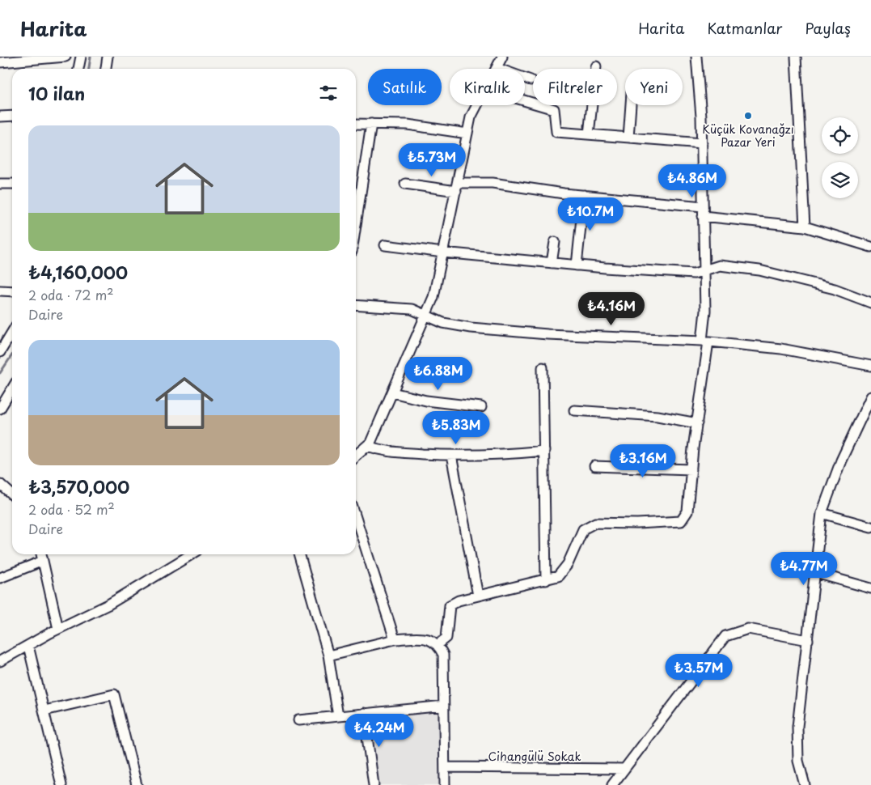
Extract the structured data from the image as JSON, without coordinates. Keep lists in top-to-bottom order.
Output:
{
  "streets": {
    "street": ["Cihangülü Sokak"]
  },
  "places": ["Küçük Kovanağzı Pazar Yeri"],
  "page": {
    "header": "Harita",
    "nav": ["Harita", "Katmanlar", "Paylaş"],
    "chip": [
      "Satılık",
      "Kiralık",
      "Filtreler",
      "Yeni"
    ],
    "heading": "10 ilan",
    "list": [
      {
        "name": "₺4,160,000",
        "note": "2 oda · 72 m² · Daire"
      },
      {
        "name": "₺3,570,000",
        "note": "2 oda · 52 m² · Daire"
      }
    ],
    "price": [
      "₺5.73M",
      "₺4.86M",
      "₺10.7M",
      "₺4.16M",
      "₺6.88M",
      "₺5.83M",
      "₺3.16M",
      "₺4.77M",
      "₺3.57M",
      "₺4.24M"
    ]
  }
}
